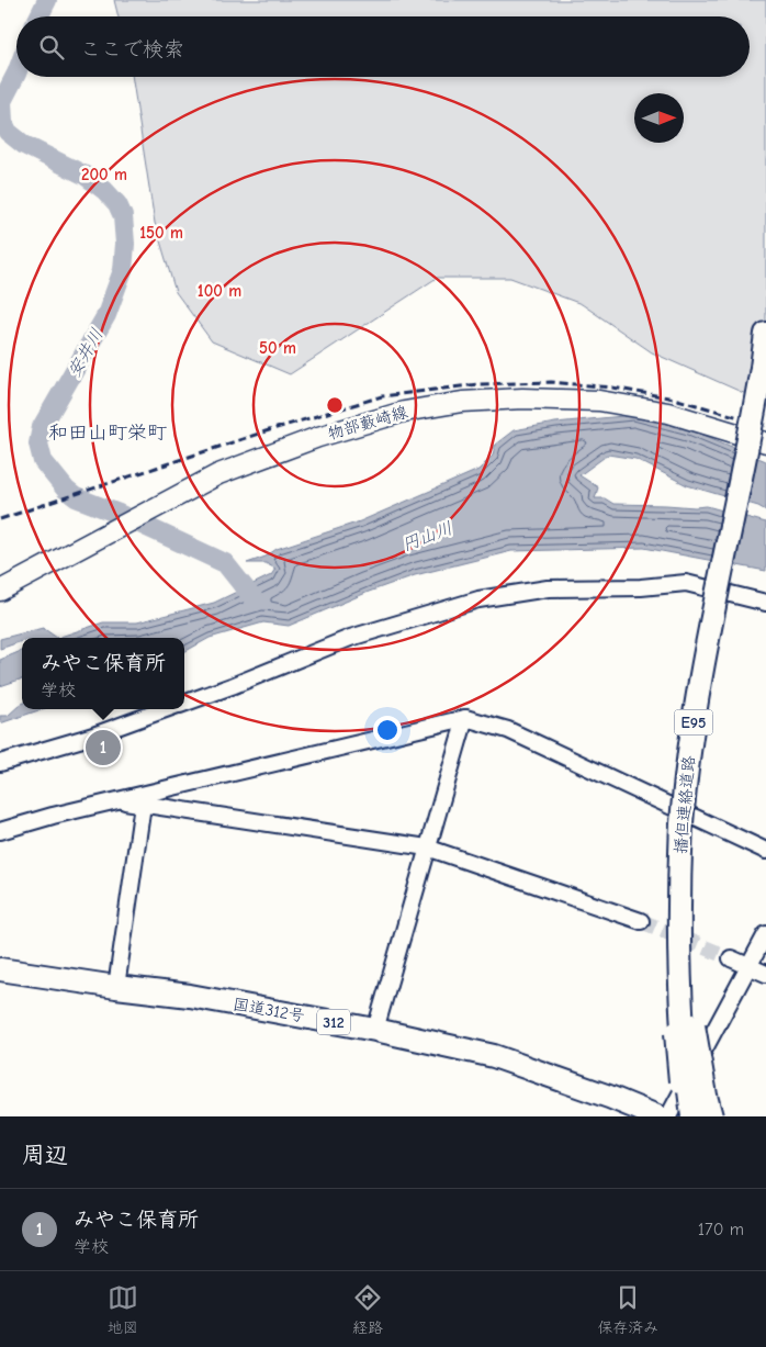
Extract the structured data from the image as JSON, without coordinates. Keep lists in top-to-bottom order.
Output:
{
  "streets": {
    "highway": [
      "E95",
      "播但連絡道路",
      "国道312号",
      "312"
    ],
    "main road": ["物部藪崎線"]
  },
  "districts": ["和田山町栄町"],
  "water": ["安井川", "円山川"],
  "north": "right",
  "page": {
    "search": "ここで検索",
    "popup": ["みやこ保育所", "学校"],
    "pins": "1",
    "heading": "周辺",
    "list": [
      {
        "mark": "1",
        "name": "みやこ保育所",
        "note": "学校",
        "value": "170 m"
      }
    ],
    "nav": ["地図", "経路", "保存済み"]
  },
  "rings": [
    "200 m",
    "150 m",
    "100 m",
    "50 m"
  ]
}
